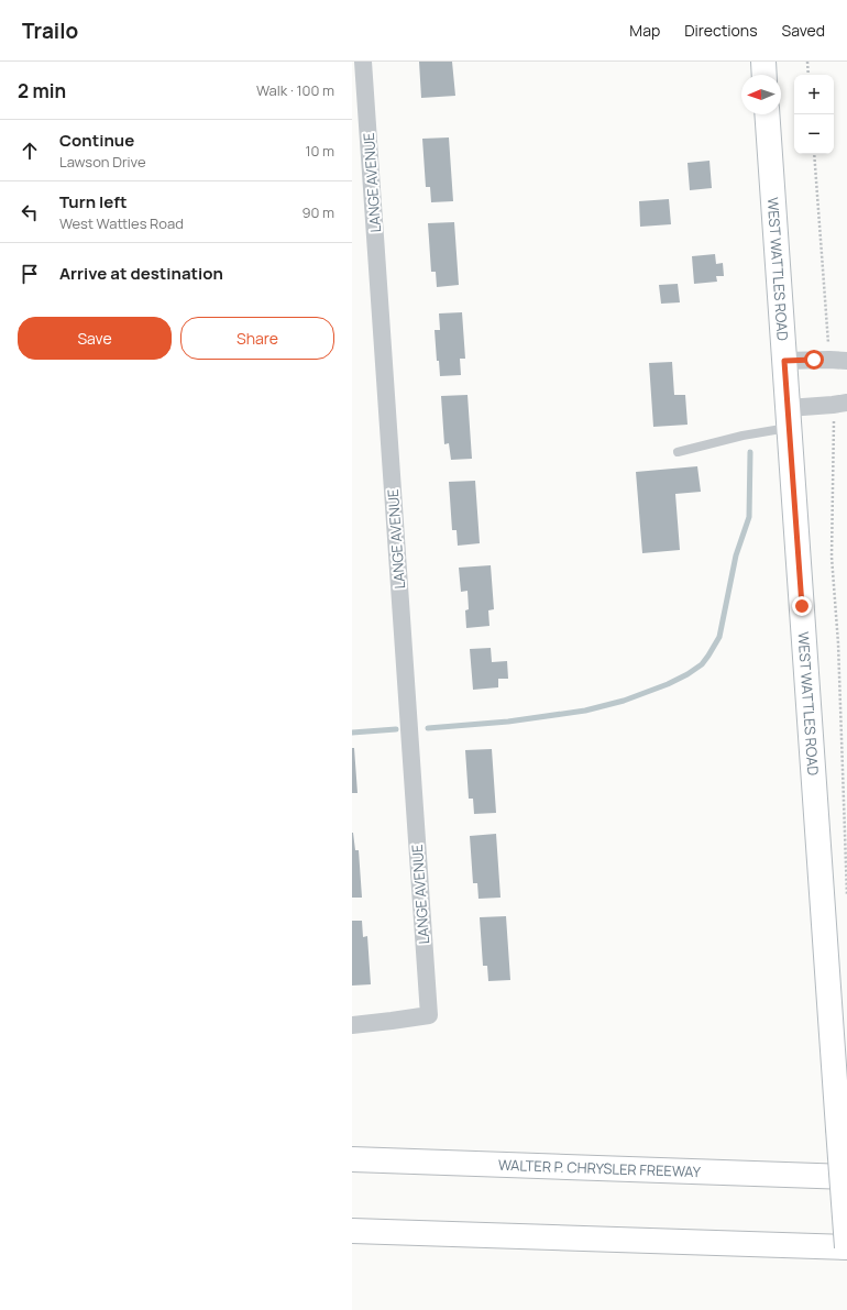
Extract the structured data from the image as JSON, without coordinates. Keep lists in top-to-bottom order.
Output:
{
  "streets": {
    "main road": ["WEST WATTLES ROAD", "WALTER P. CHRYSLER FREEWAY"],
    "street": ["LANGE AVENUE"]
  },
  "north": "left",
  "page": {
    "header": "Trailo",
    "nav": ["Map", "Directions", "Saved"],
    "heading": ["2 min", "Walk · 100 m"],
    "map_buttons": ["+", "−"],
    "list": [
      ["Continue", "Lawson Drive", "10 m"],
      ["Turn left", "West Wattles Road", "90 m"],
      "Arrive at destination"
    ],
    "buttons": ["Save", "Share"]
  }
}
